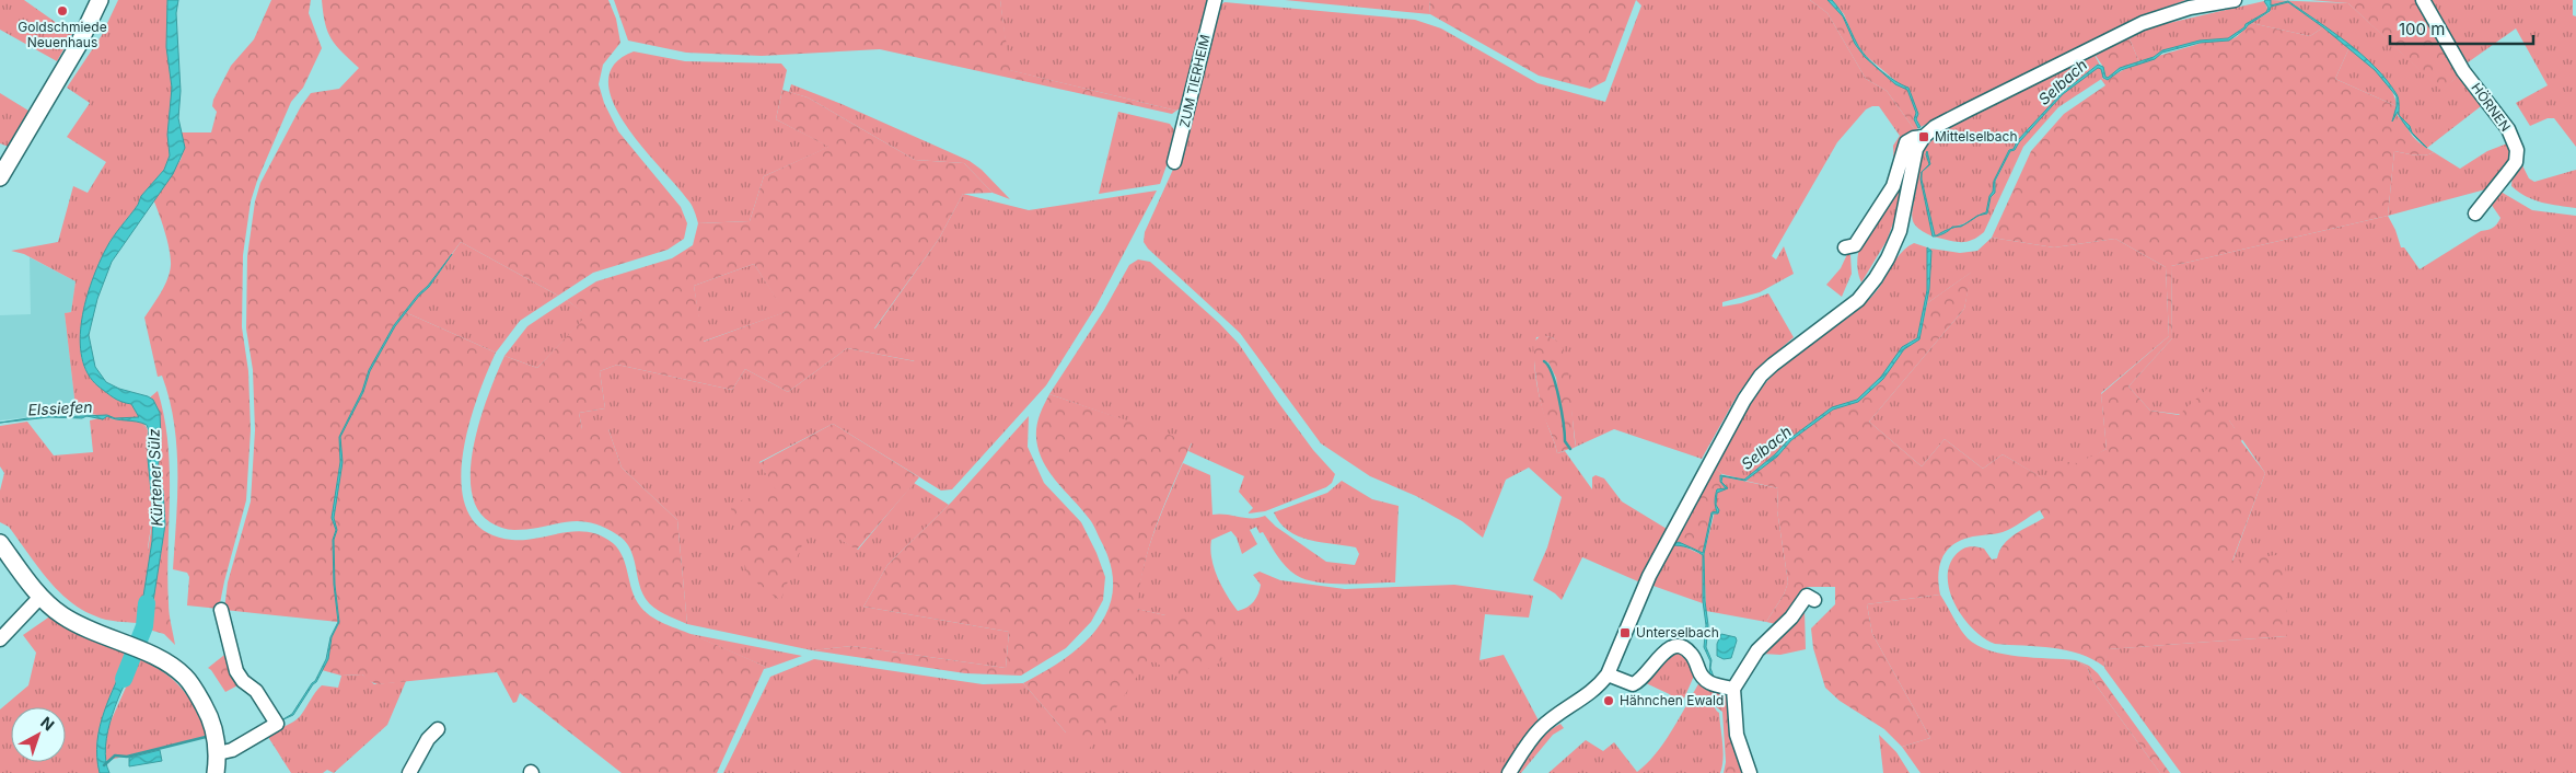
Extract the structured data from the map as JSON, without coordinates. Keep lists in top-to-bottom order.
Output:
{
  "streets": {
    "street": ["ZUM TIERHEIM", "HÖRNEN"]
  },
  "water": ["Selbach", "Elssiefen", "Kürtener Sülz"],
  "places": {
    "other": ["Goldschmiede Neuenhaus", "Hähnchen Ewald"],
    "transit": ["Mittelselbach", "Unterselbach"]
  },
  "scale_bar": "100 m",
  "north": "top right"
}
